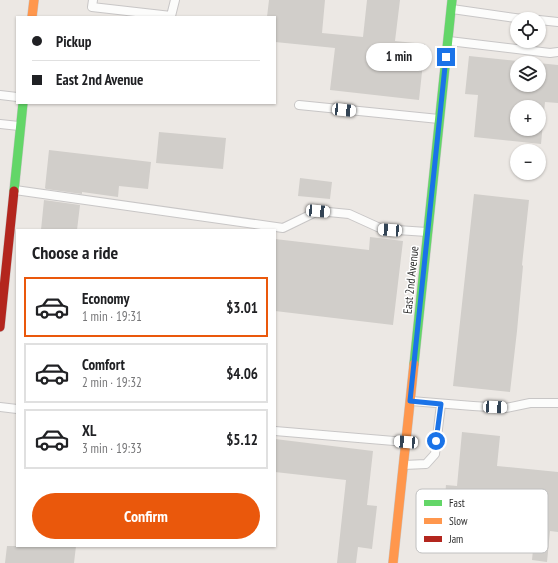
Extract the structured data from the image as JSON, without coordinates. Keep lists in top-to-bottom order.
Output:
{
  "streets": {
    "street": ["East 2nd Avenue"]
  },
  "legend": ["Fast", "Slow", "Jam"],
  "page": {
    "map_buttons": ["+", "−"],
    "banner": ["Pickup", "East 2nd Avenue"],
    "bubble": "1 min",
    "heading": "Choose a ride",
    "list": [
      {
        "name": "Economy",
        "note": "1 min · 19:31",
        "value": "$3.01"
      },
      {
        "name": "Comfort",
        "note": "2 min · 19:32",
        "value": "$4.06"
      },
      {
        "name": "XL",
        "note": "3 min · 19:33",
        "value": "$5.12"
      }
    ],
    "buttons": "Confirm"
  }
}
